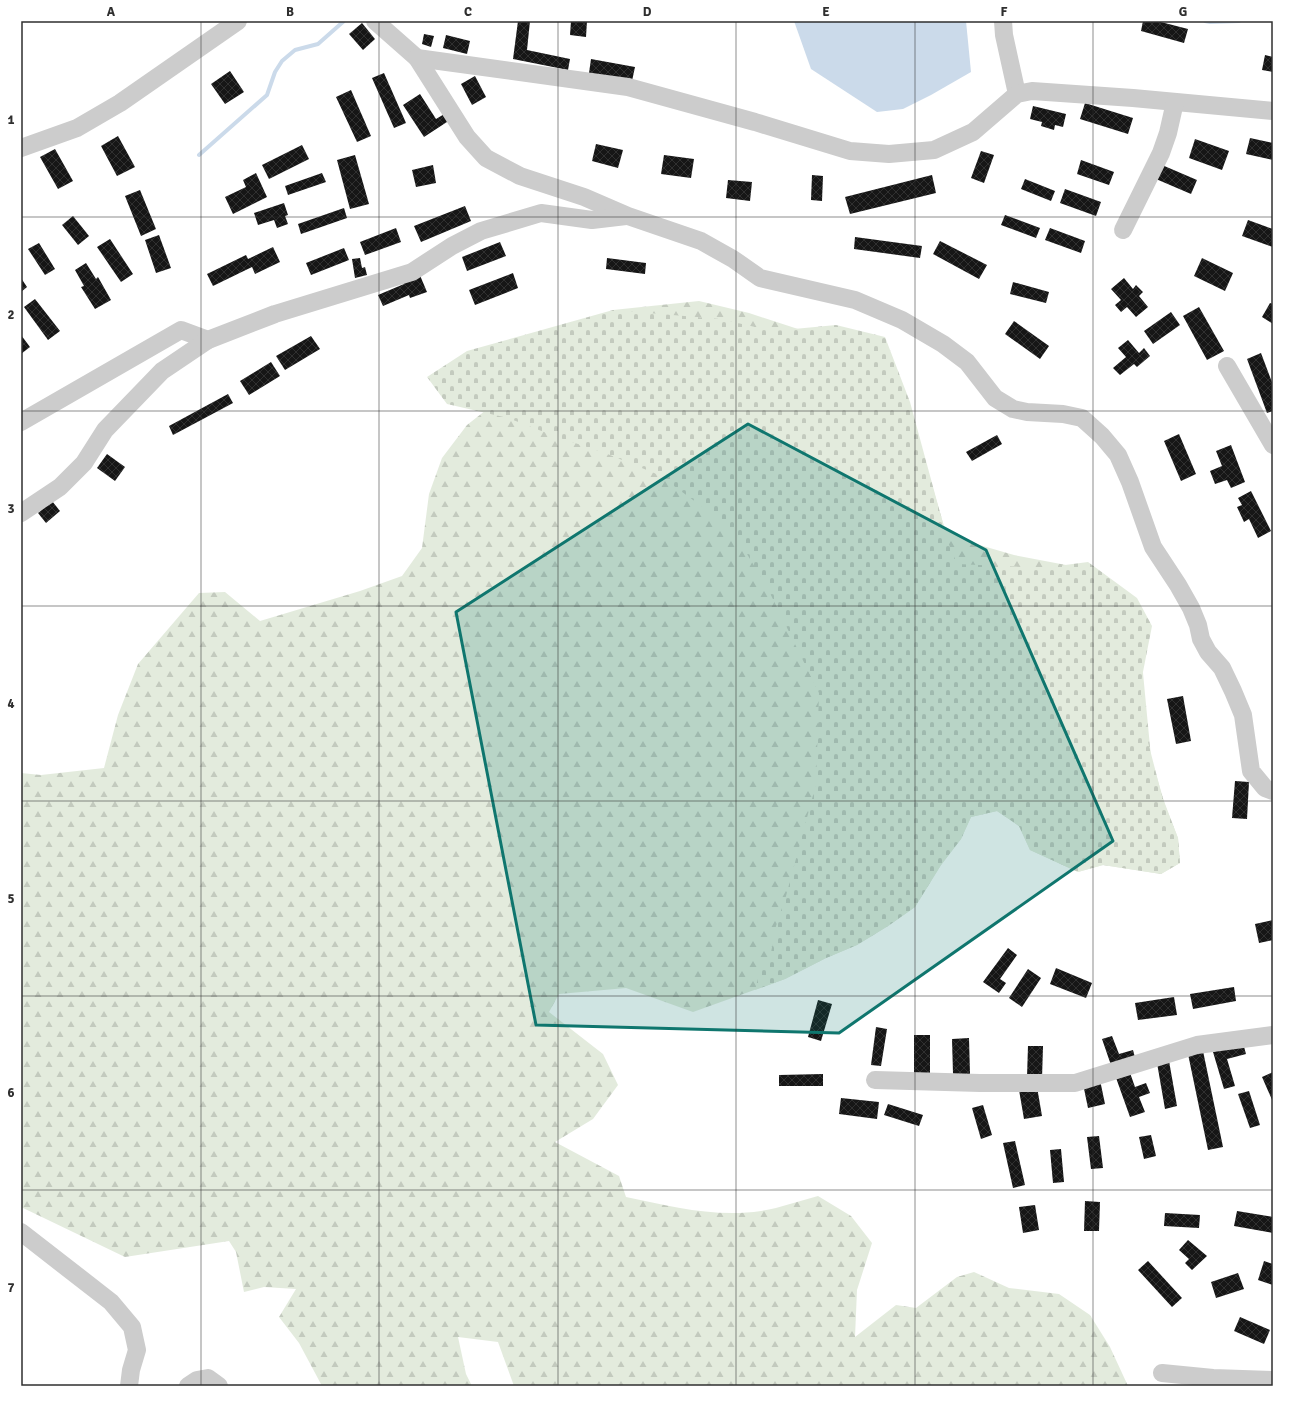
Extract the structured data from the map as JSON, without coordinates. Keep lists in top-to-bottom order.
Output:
{
  "grid": {
    "columns": [
      "A",
      "B",
      "C",
      "D",
      "E",
      "F",
      "G"
    ],
    "rows": [
      "1",
      "2",
      "3",
      "4",
      "5",
      "6",
      "7"
    ]
  }
}
